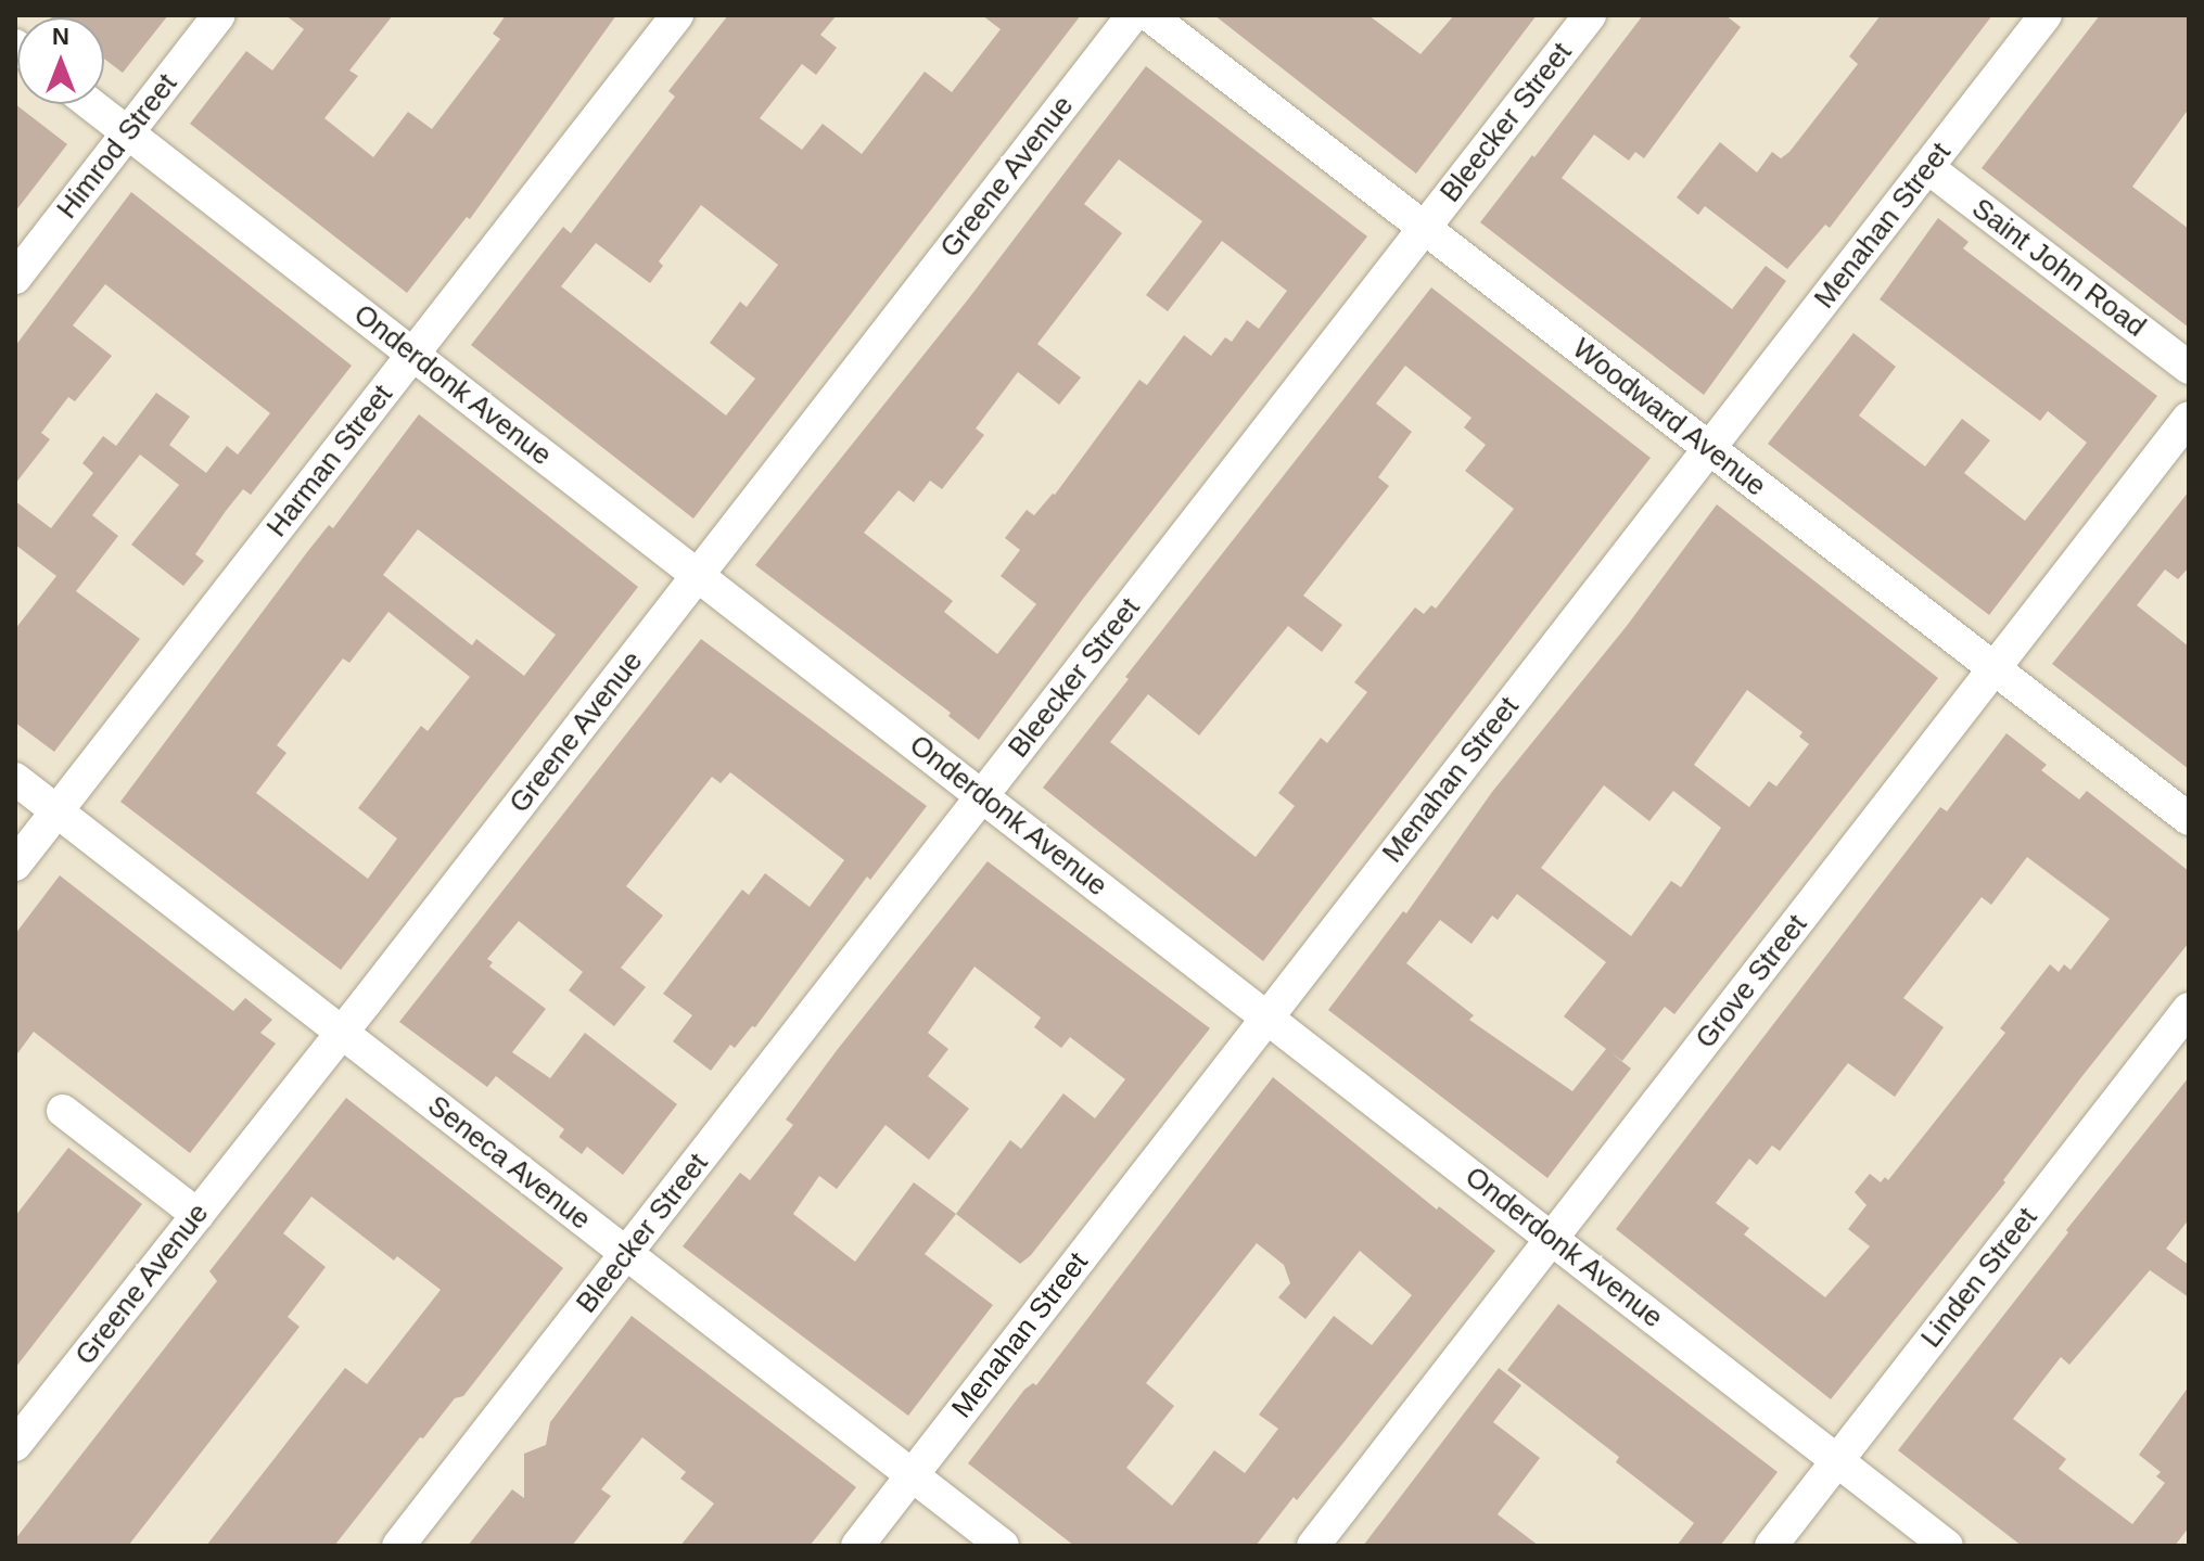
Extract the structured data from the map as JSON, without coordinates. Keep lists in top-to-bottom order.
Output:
{
  "streets": {
    "street": [
      "Bleecker Street",
      "Himrod Street",
      "Greene Avenue",
      "Menahan Street",
      "Saint John Road",
      "Onderdonk Avenue",
      "Woodward Avenue",
      "Harman Street",
      "Grove Street",
      "Seneca Avenue",
      "Linden Street"
    ]
  },
  "crossings": [
    ["Bleecker Street", "Onderdonk Avenue"],
    ["Bleecker Street", "Woodward Avenue"],
    ["Bleecker Street", "Seneca Avenue"],
    ["Himrod Street", "Onderdonk Avenue"],
    ["Greene Avenue", "Onderdonk Avenue"],
    ["Greene Avenue", "Seneca Avenue"],
    ["Menahan Street", "Saint John Road"],
    ["Menahan Street", "Onderdonk Avenue"],
    ["Menahan Street", "Woodward Avenue"],
    ["Menahan Street", "Seneca Avenue"],
    ["Onderdonk Avenue", "Harman Street"],
    ["Onderdonk Avenue", "Grove Street"],
    ["Onderdonk Avenue", "Linden Street"],
    ["Woodward Avenue", "Grove Street"],
    ["Harman Street", "Seneca Avenue"]
  ],
  "north": "top"
}
